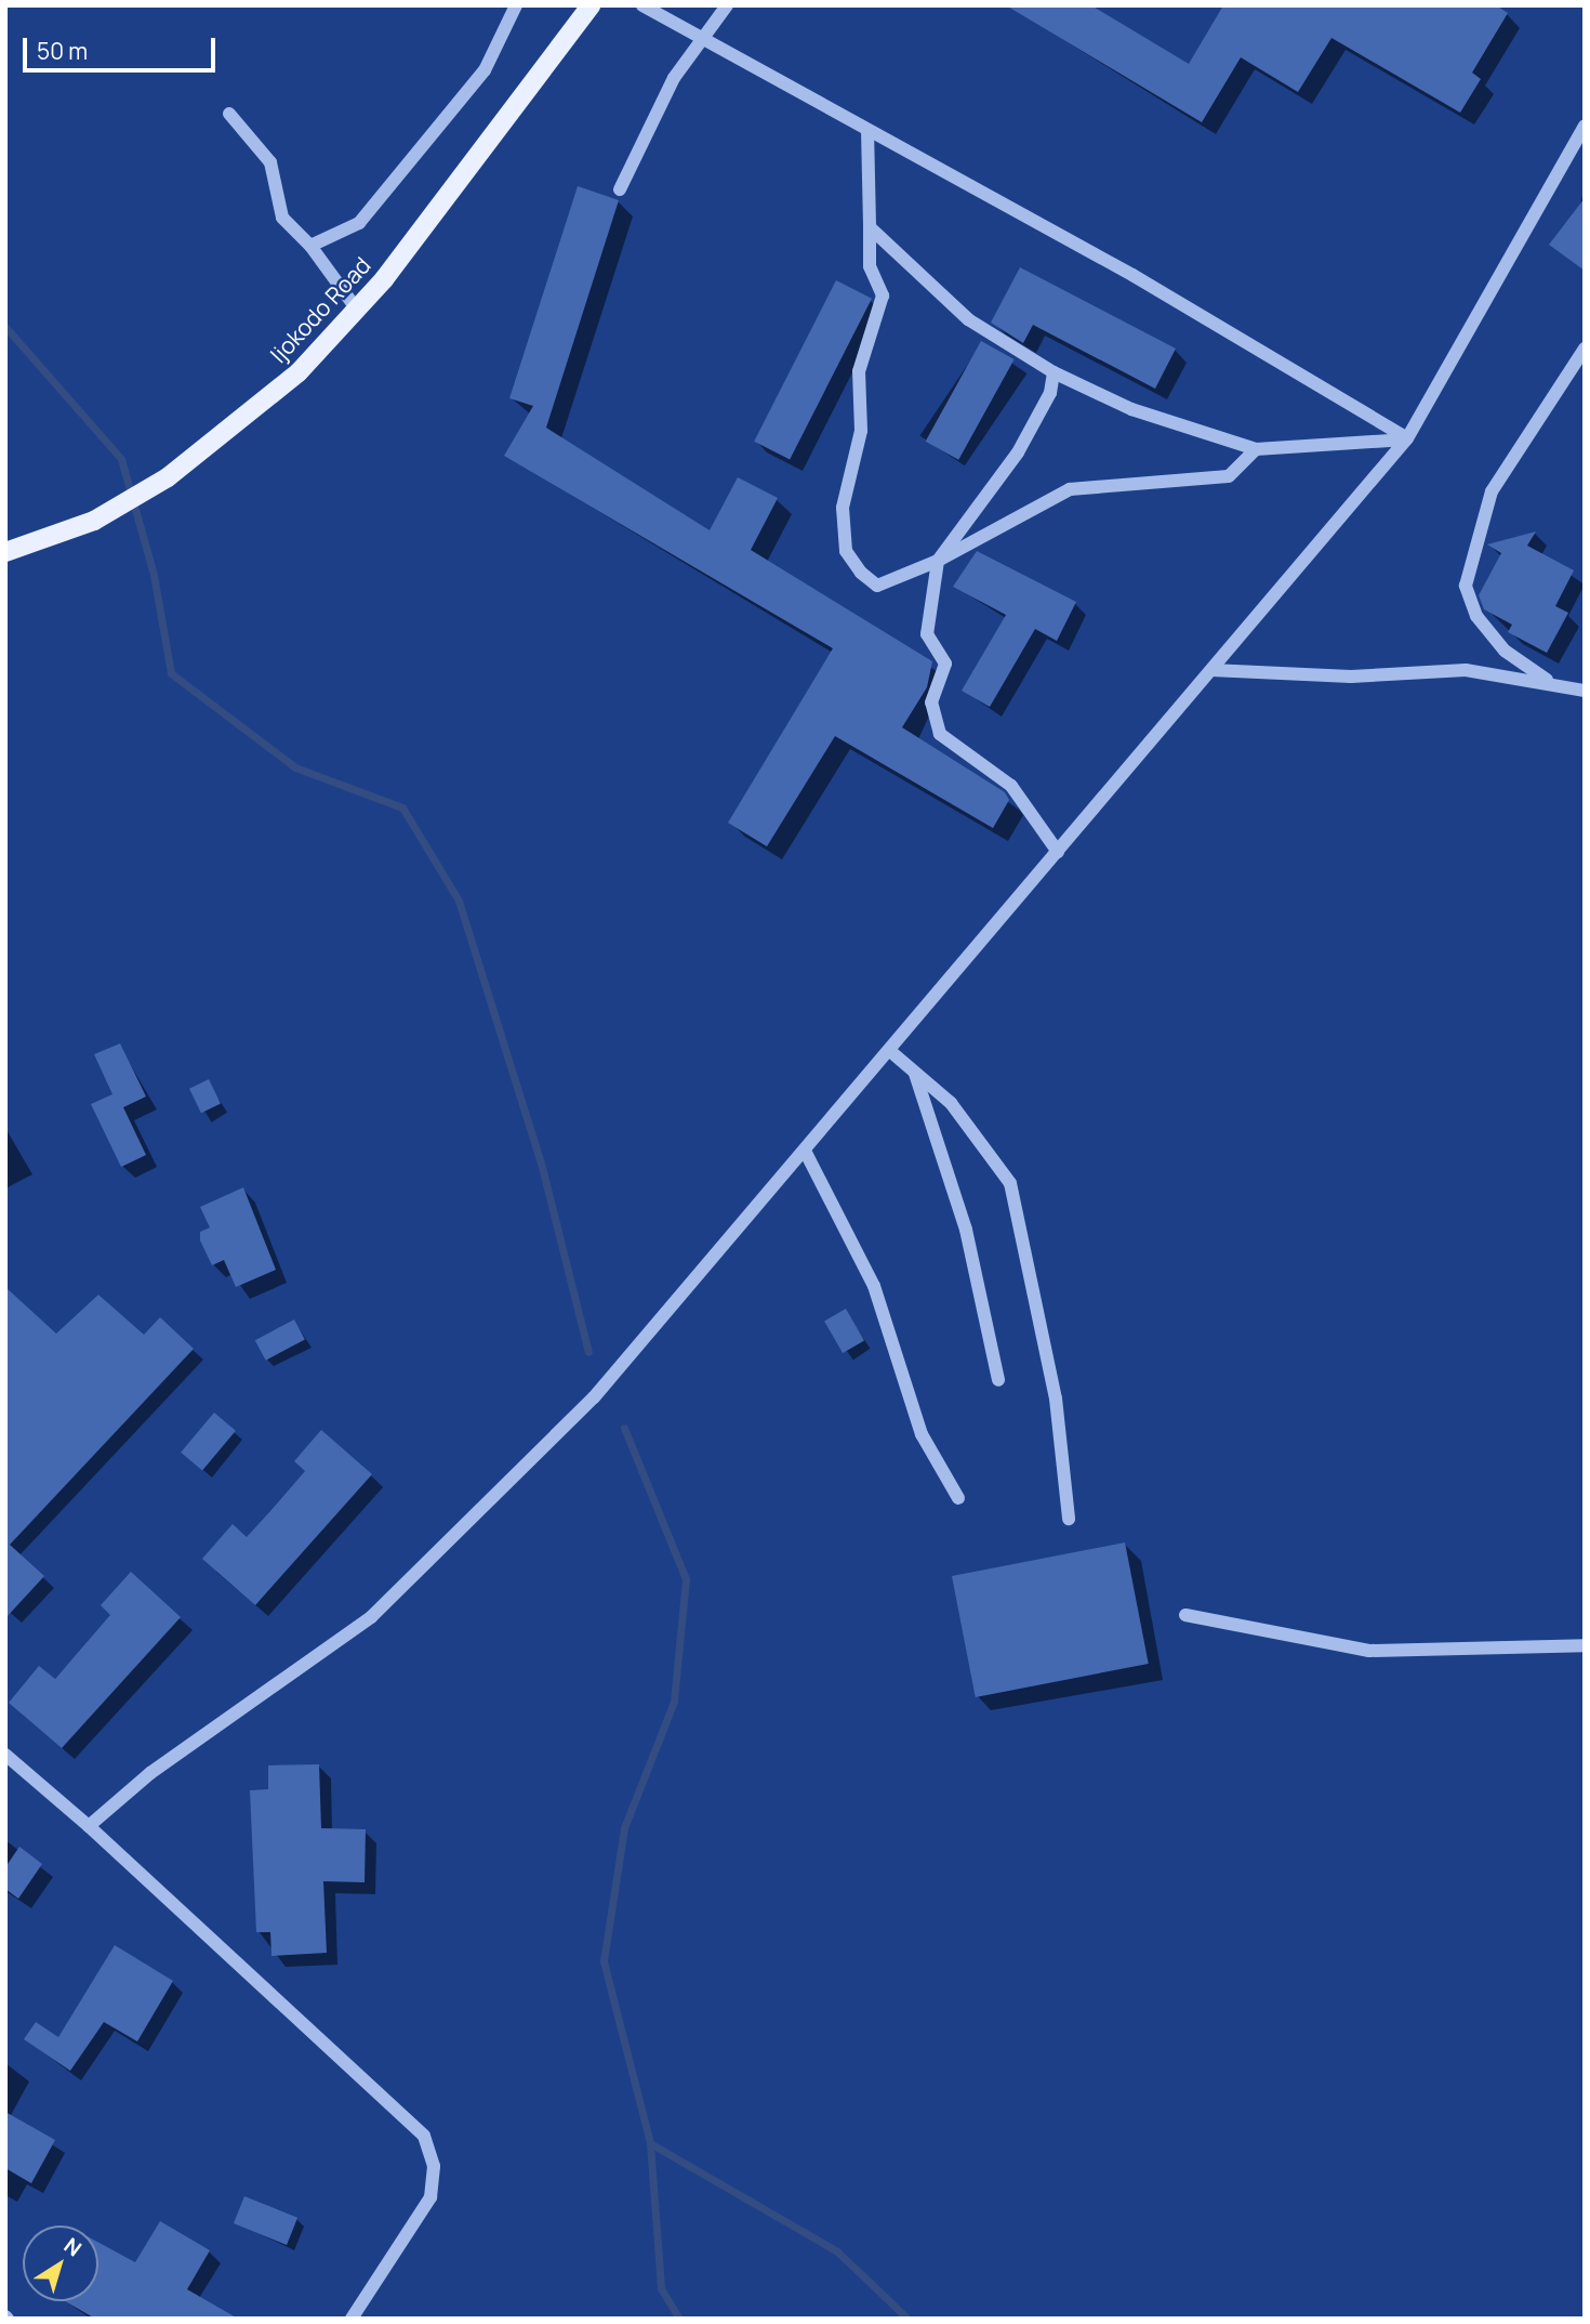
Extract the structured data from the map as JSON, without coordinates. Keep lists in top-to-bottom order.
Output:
{
  "streets": {
    "main road": ["Ijokodo Road"]
  },
  "scale_bar": "50 m",
  "north": "top right"
}
